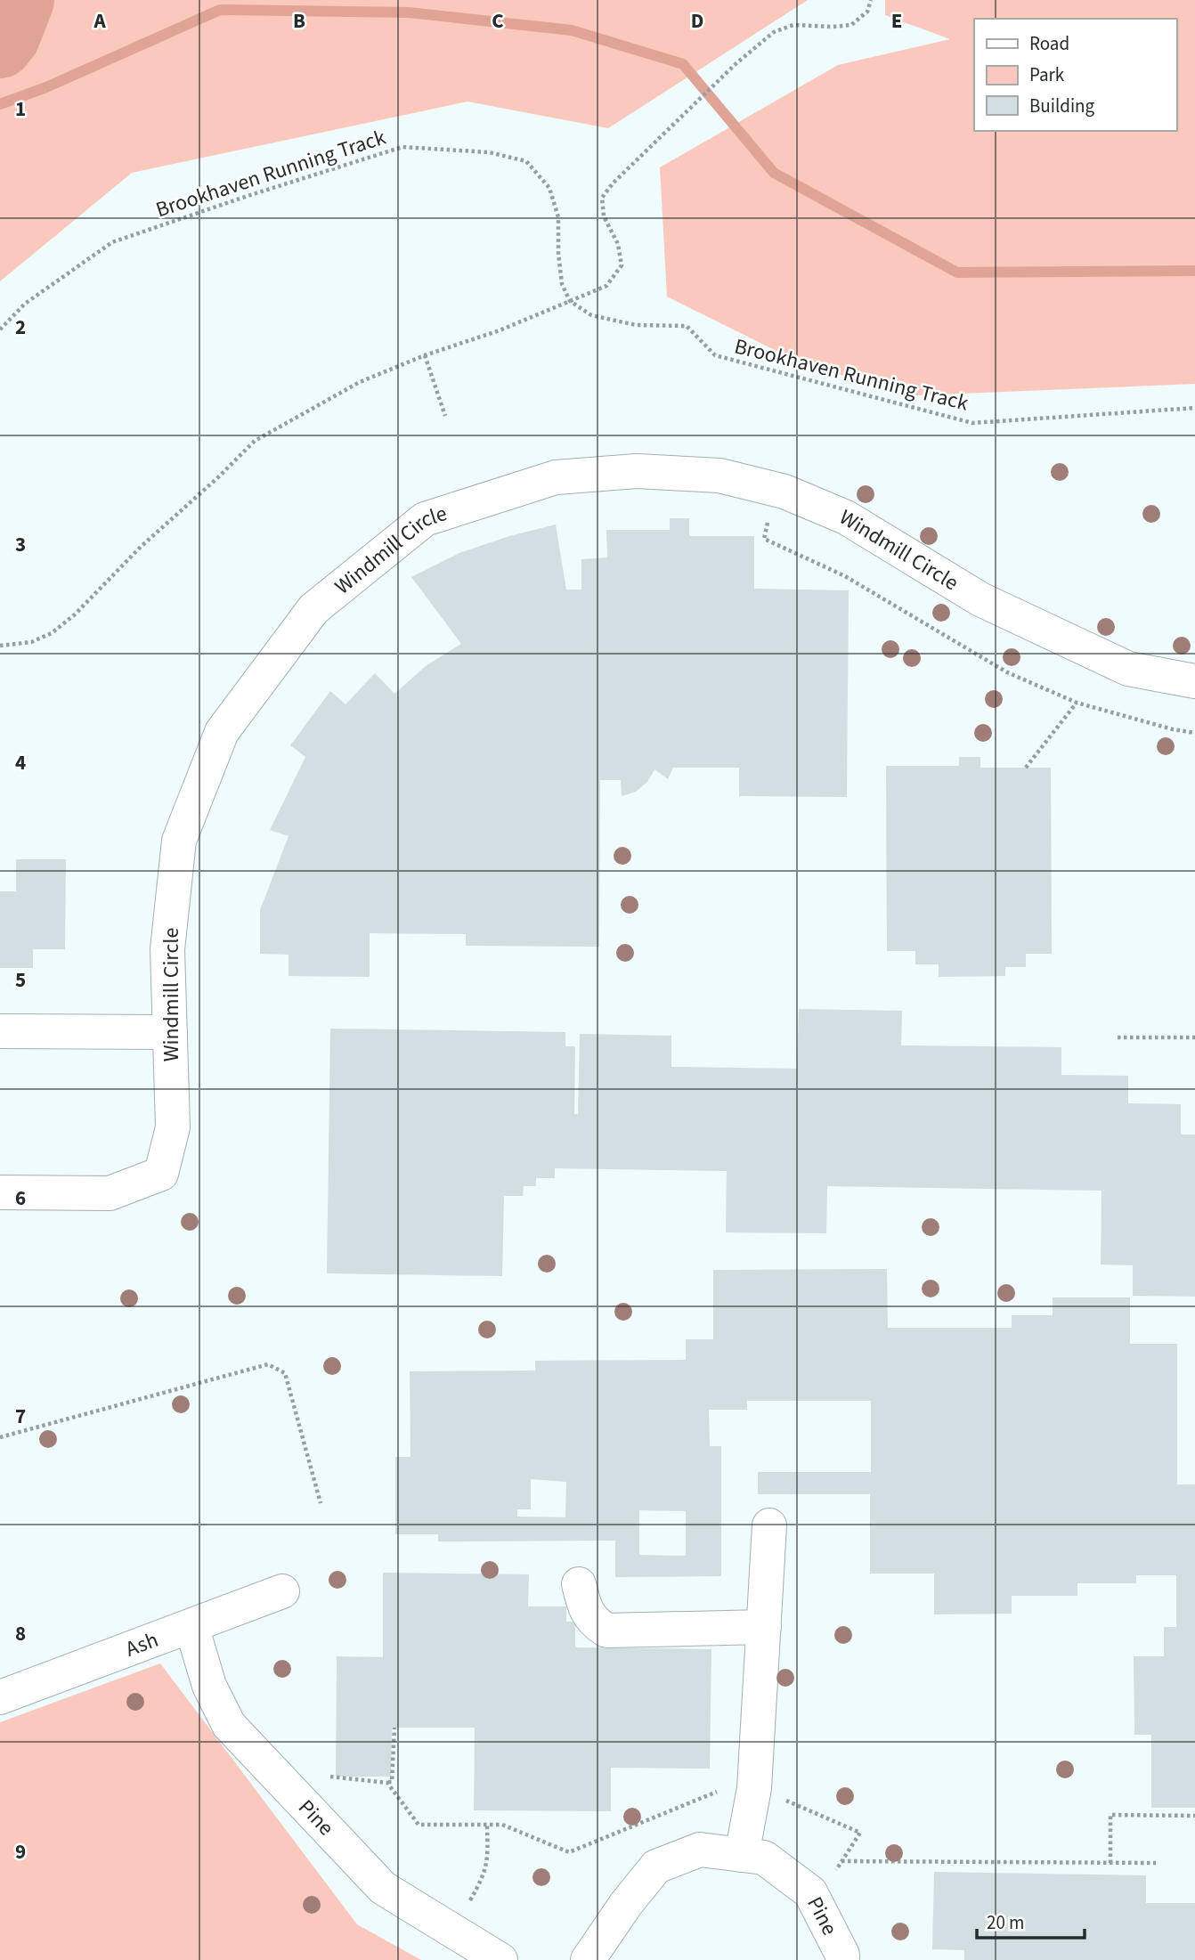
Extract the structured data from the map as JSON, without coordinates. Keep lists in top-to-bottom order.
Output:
{
  "streets": {
    "lane": ["Windmill Circle", "Ash", "Pine"],
    "path": ["Brookhaven Running Track"]
  },
  "crossings": [
    ["Ash", "Pine"]
  ],
  "legend": ["Road", "Park", "Building"],
  "scale_bar": "20 m",
  "grid": {
    "columns": [
      "A",
      "B",
      "C",
      "D",
      "E"
    ],
    "rows": [
      "1",
      "2",
      "3",
      "4",
      "5",
      "6",
      "7",
      "8",
      "9"
    ]
  }
}
